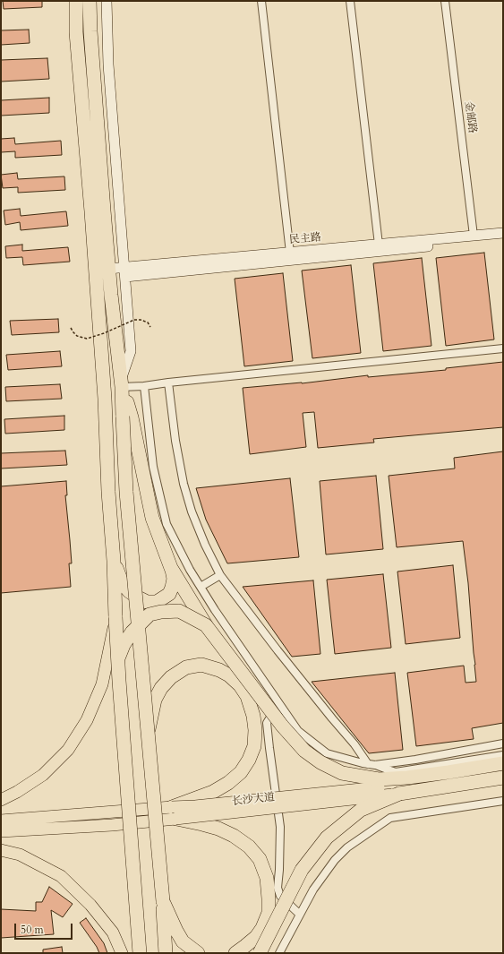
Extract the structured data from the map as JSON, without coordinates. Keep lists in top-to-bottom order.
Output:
{
  "streets": {
    "main road": ["长沙大道"],
    "street": ["金邮路", "民主路"]
  },
  "crossings": [
    ["金邮路", "民主路"]
  ],
  "scale_bar": "50 m"
}
